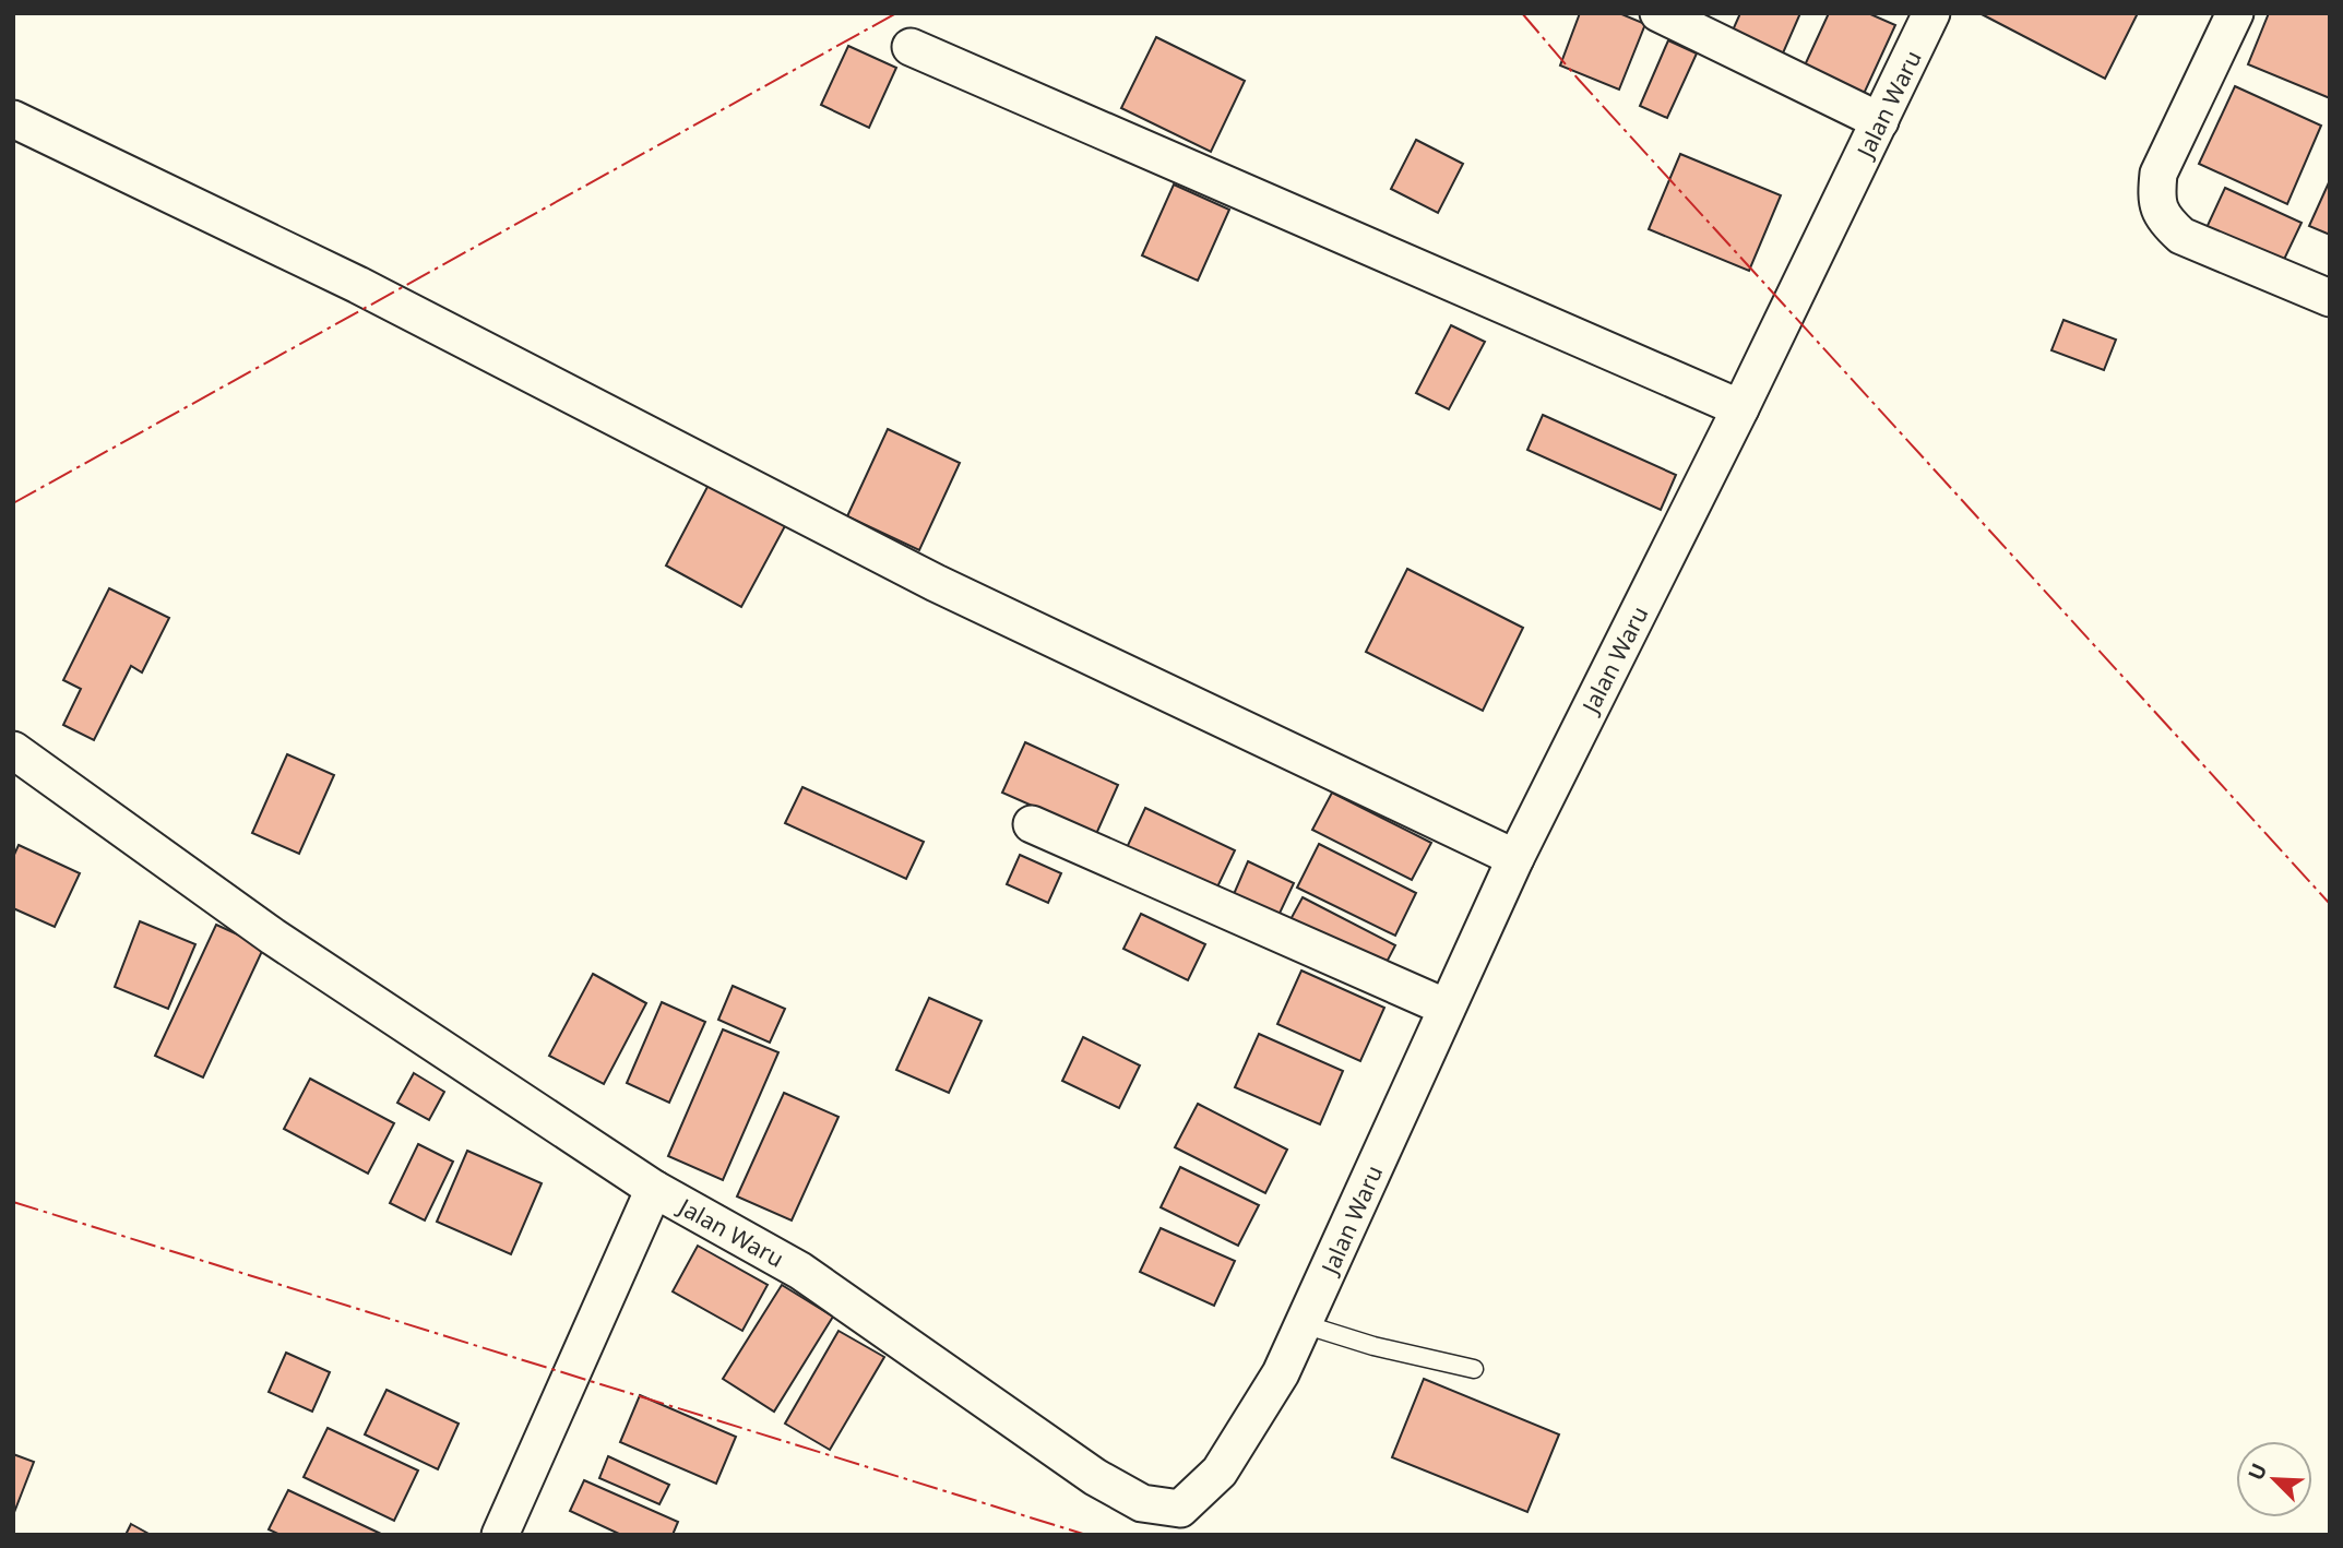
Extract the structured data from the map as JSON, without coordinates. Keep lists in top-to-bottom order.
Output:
{
  "streets": {
    "street": ["Jalan Waru"]
  },
  "north": "top left"
}
